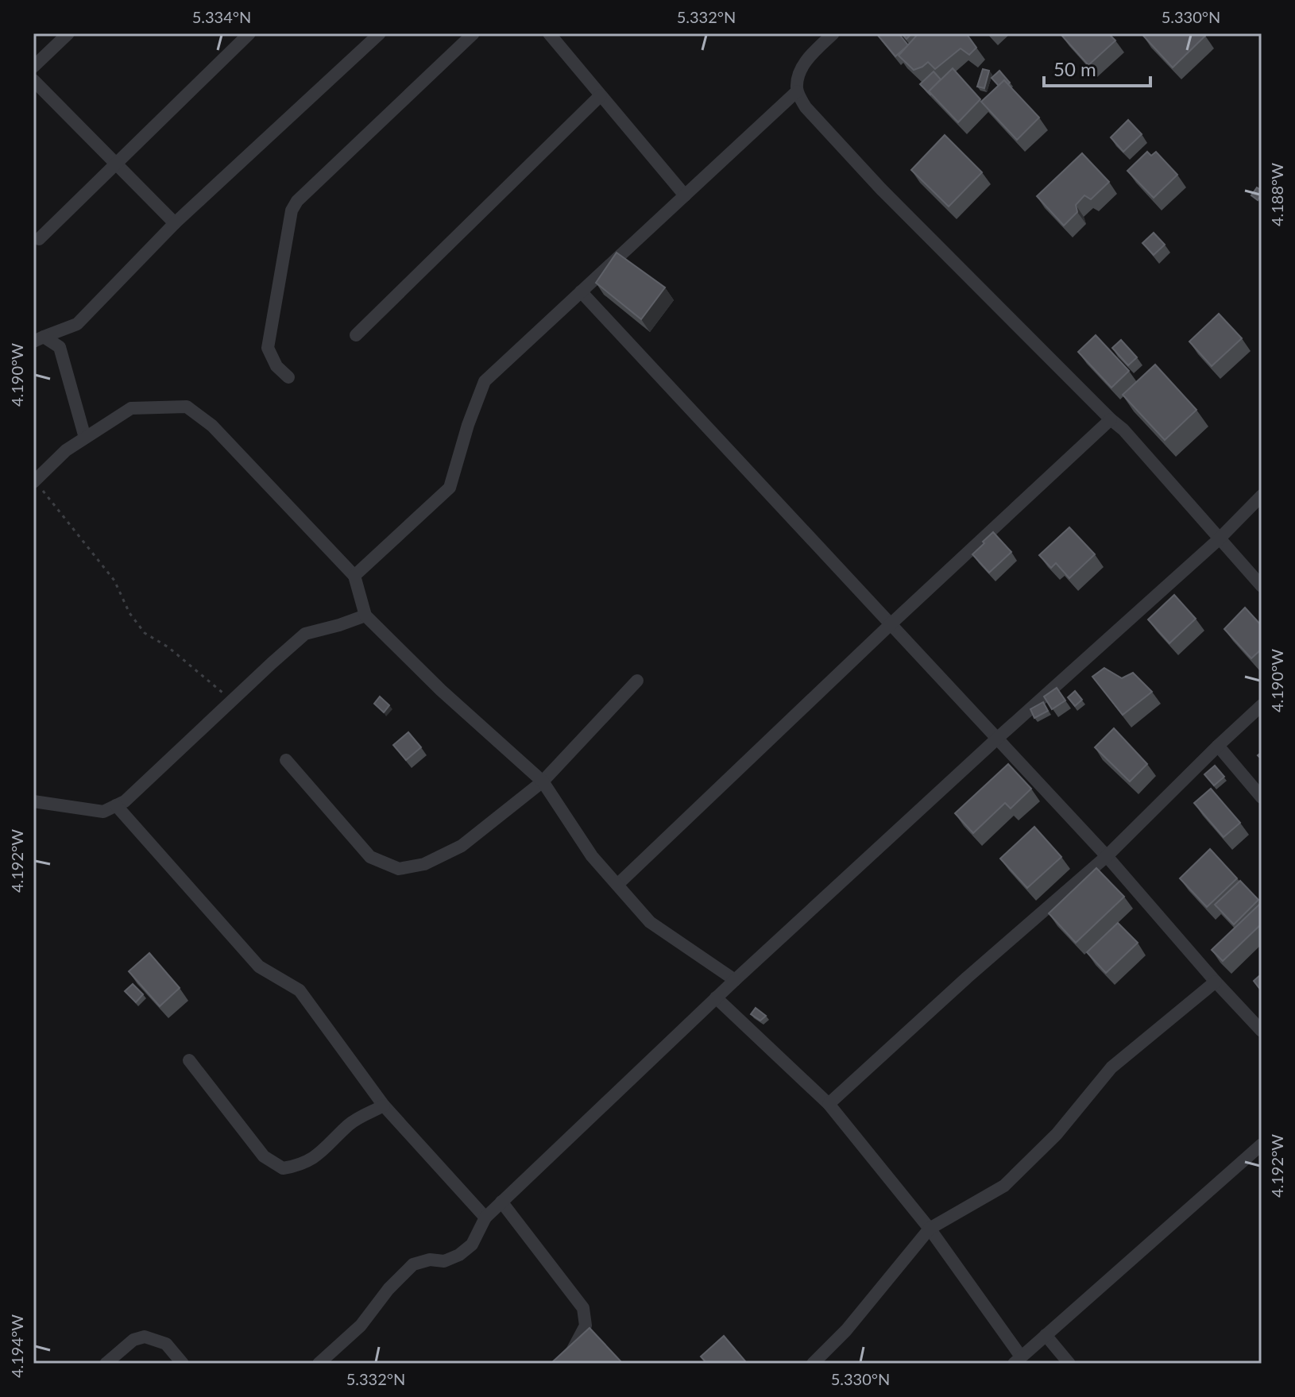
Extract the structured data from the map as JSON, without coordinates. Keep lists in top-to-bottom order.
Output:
{
  "scale_bar": "50 m",
  "coordinates": [
    "5.334°N",
    "5.332°N",
    "5.330°N",
    "4.188°W",
    "4.190°W",
    "4.192°W",
    "4.194°W"
  ]
}
